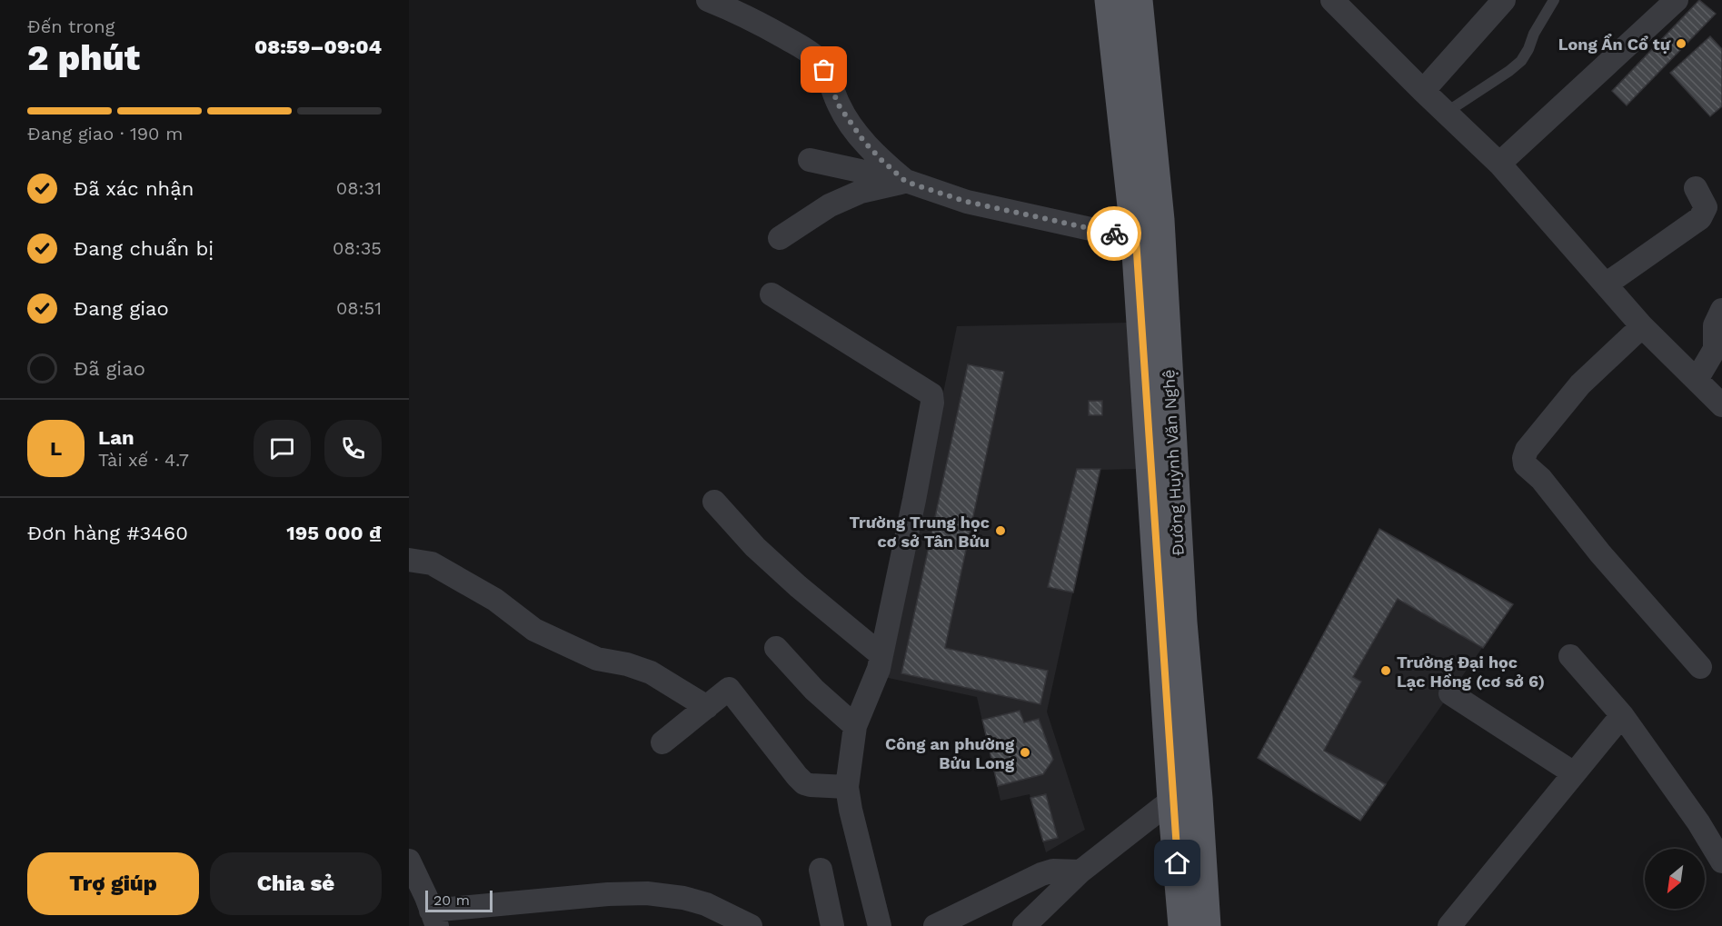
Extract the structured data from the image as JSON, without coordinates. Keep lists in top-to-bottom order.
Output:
{
  "streets": {
    "main road": ["Đường Huỳnh Văn Nghệ"]
  },
  "places": [
    "Long Ẩn Cổ tự",
    "Trường Trung học cơ sở Tân Bửu",
    "Trường Đại học Lạc Hồng (cơ sở 6)",
    "Công an phường Bửu Long"
  ],
  "scale_bar": "20 m",
  "north": "bottom left",
  "page": {
    "heading": ["2 phút", "Đến trong", "08:59–09:04"],
    "panel": [
      "Lan",
      "Tài xế · 4.7",
      "Đơn hàng #3460",
      "195 000 ₫"
    ],
    "bar": "Đang giao · 190 m",
    "list": [
      ["Đã xác nhận", "08:31"],
      ["Đang chuẩn bị", "08:35"],
      ["Đang giao", "08:51"],
      "Đã giao"
    ],
    "round": "L",
    "buttons": ["Trợ giúp", "Chia sẻ"],
    "scale": "20 m"
  }
}
